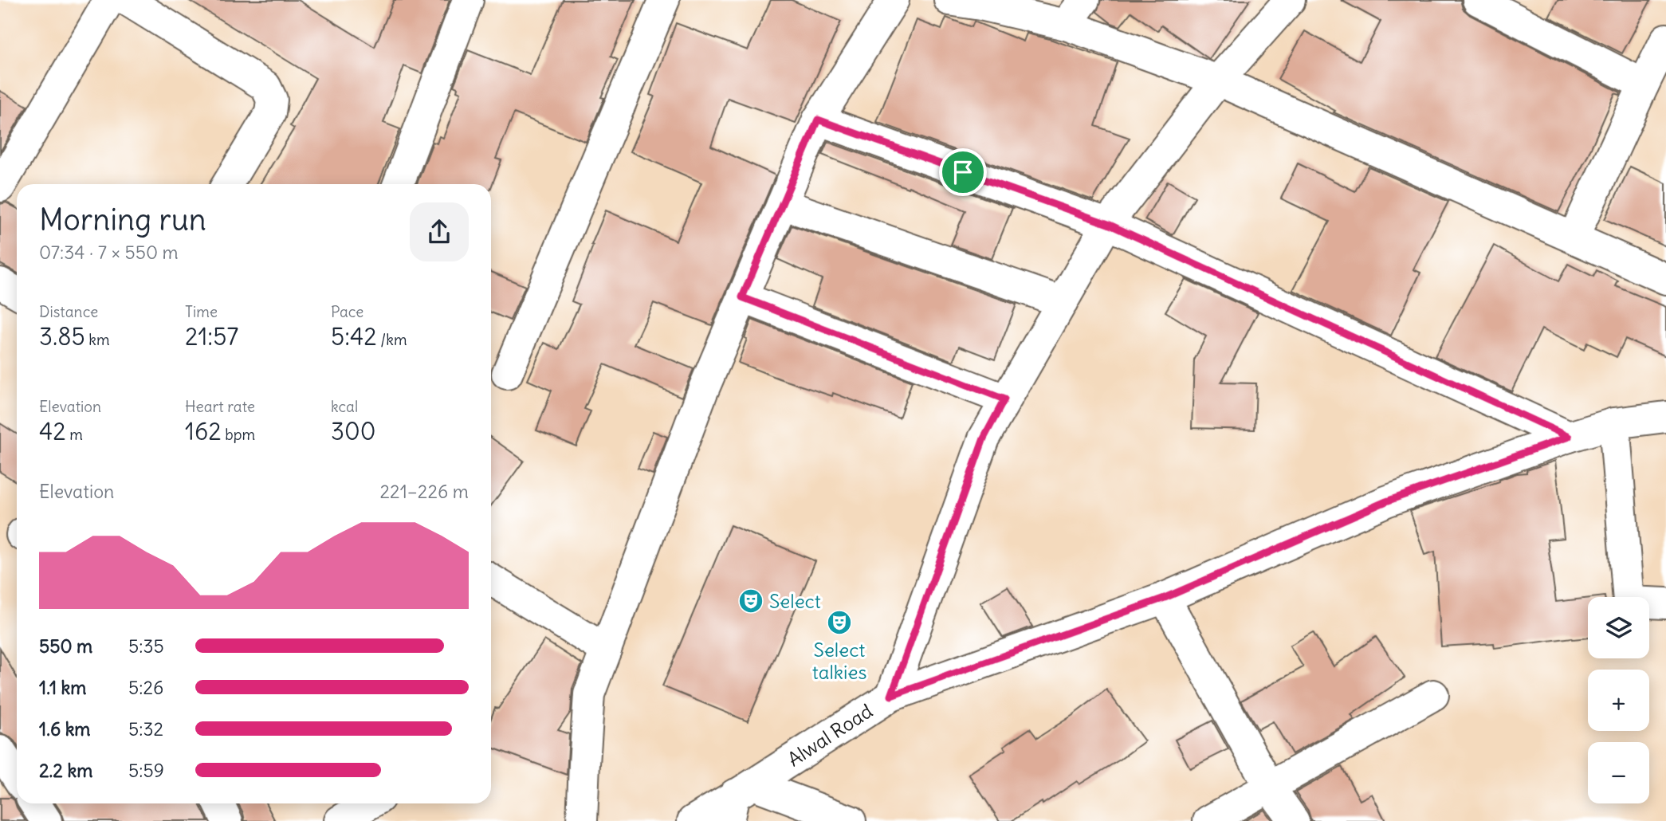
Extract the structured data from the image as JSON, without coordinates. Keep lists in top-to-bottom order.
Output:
{
  "streets": {
    "street": ["Alwal Road"]
  },
  "places": {
    "theatre": ["Select", "Select talkies"]
  },
  "page": {
    "heading": ["Morning run", "07:34 · 7 × 550 m"],
    "stats": [
      ["Distance", "3.85 km"],
      ["Time", "21:57"],
      ["Pace", "5:42 /km"],
      ["Elevation", "42 m"],
      ["Heart rate", "162 bpm"],
      ["kcal", "300"]
    ],
    "chart": ["Elevation", "221–226 m"],
    "map_buttons": ["+", "−"],
    "list": [
      {
        "name": "550 m",
        "note": "5:35"
      },
      {
        "name": "1.1 km",
        "note": "5:26"
      },
      {
        "name": "1.6 km",
        "note": "5:32"
      },
      {
        "name": "2.2 km",
        "note": "5:59"
      }
    ]
  }
}
